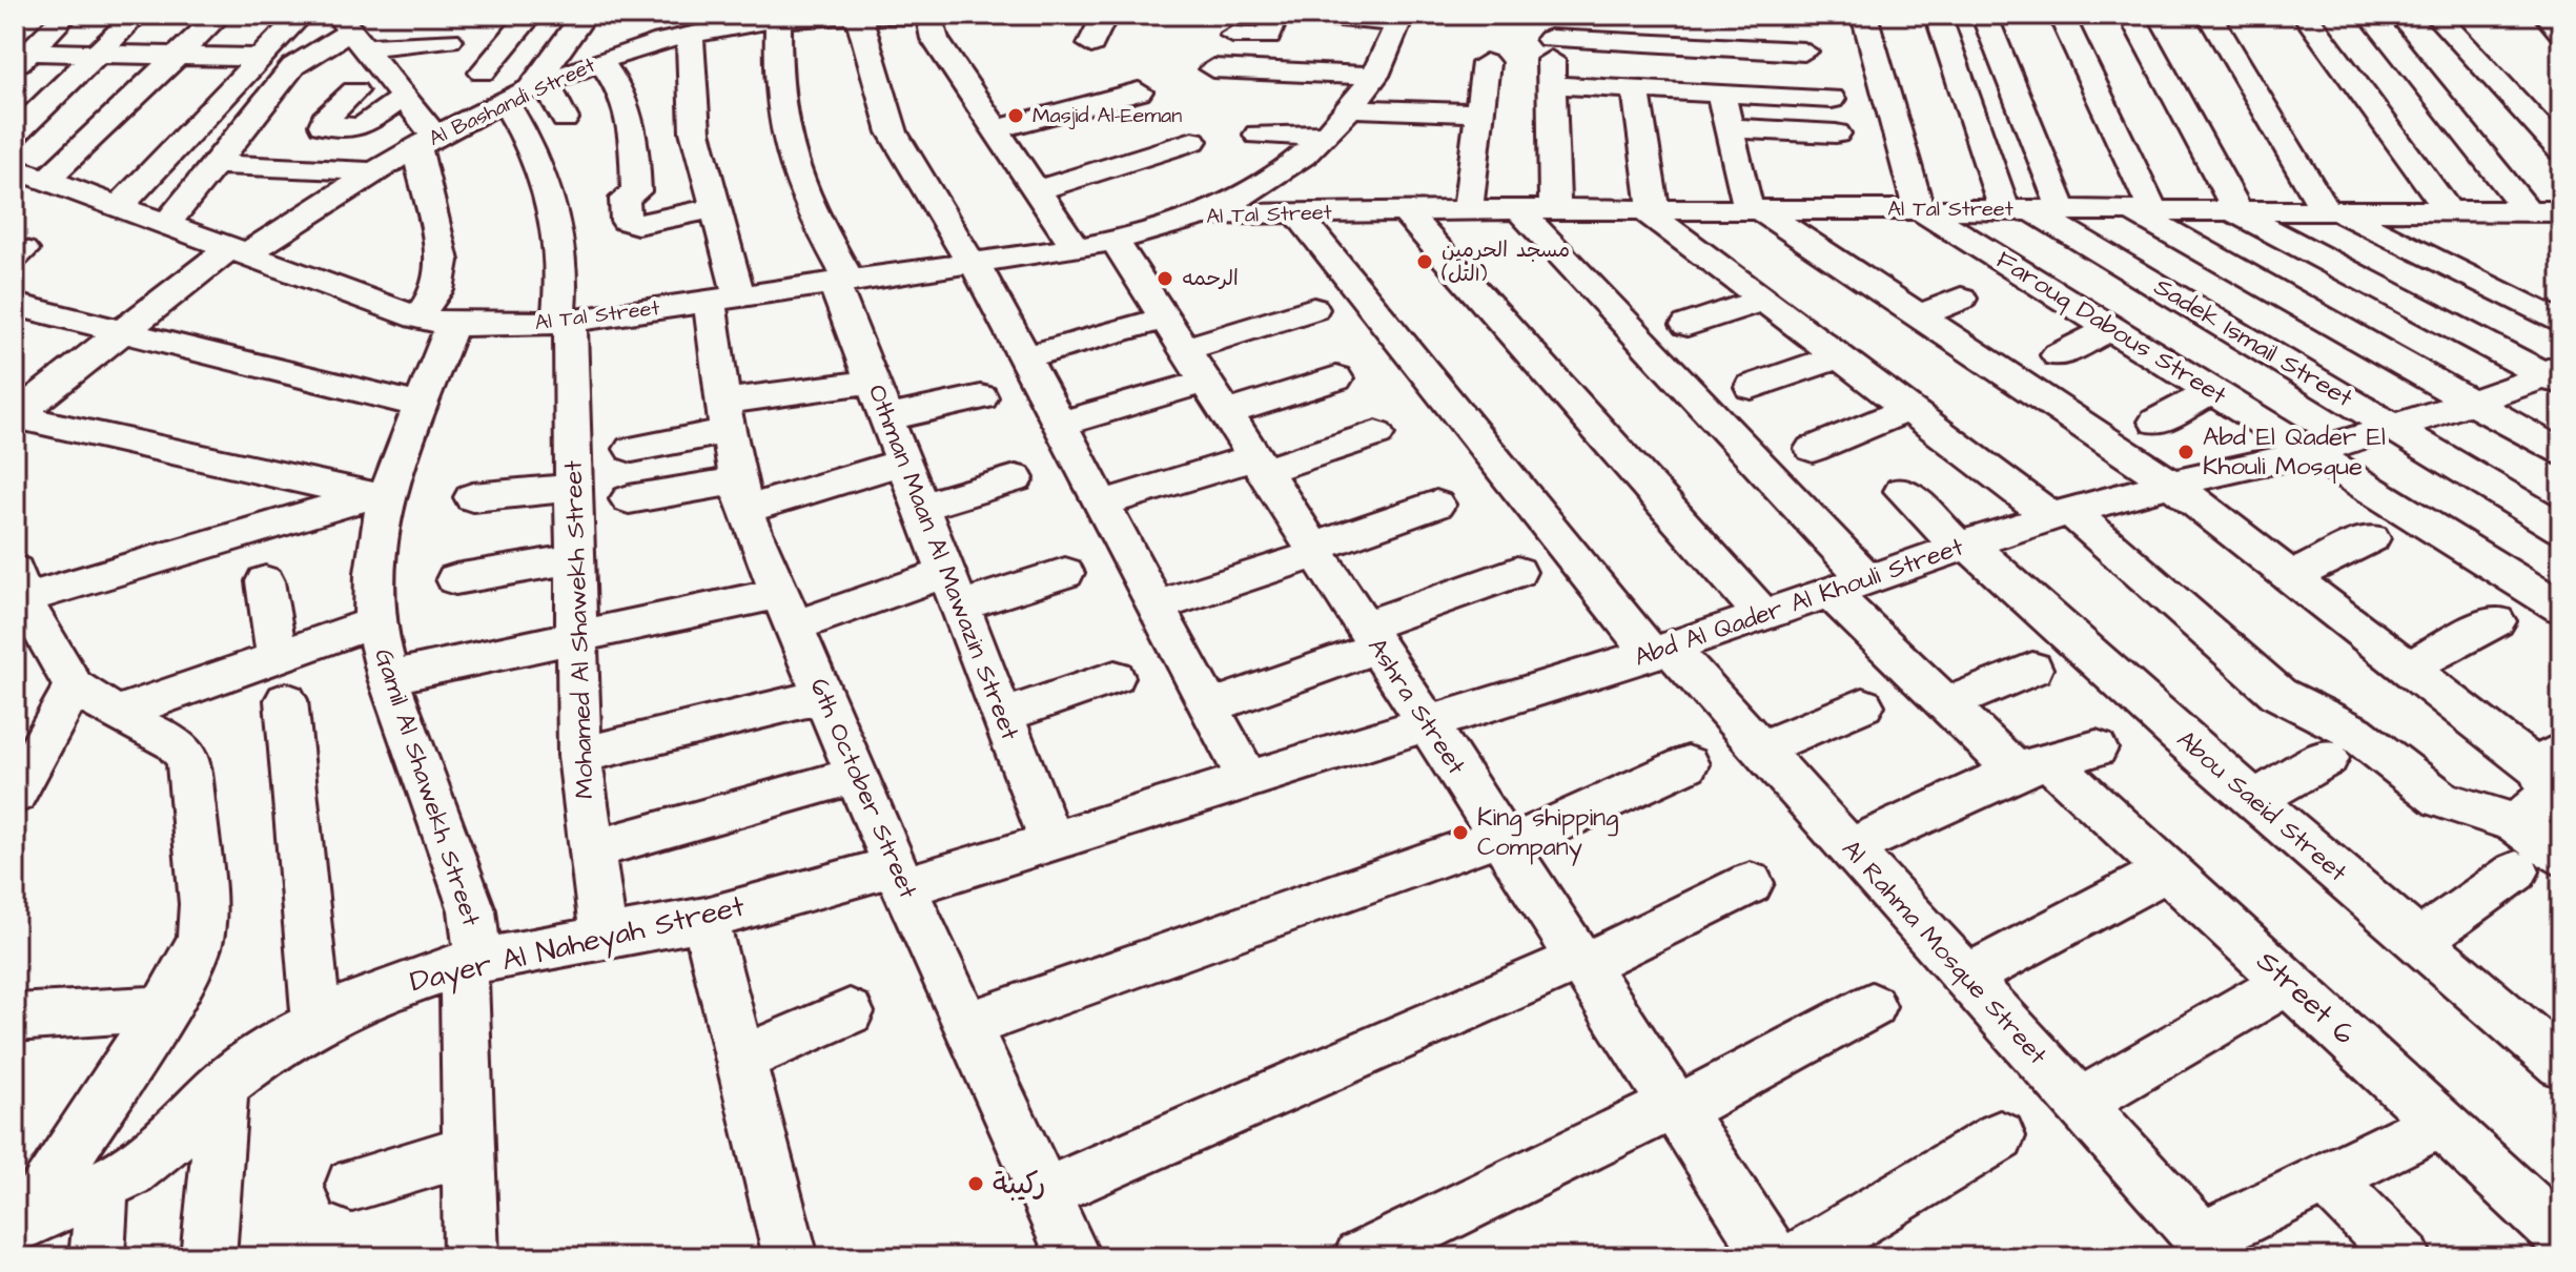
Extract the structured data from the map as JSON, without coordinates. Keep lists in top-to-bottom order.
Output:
{
  "streets": {
    "street": [
      "Al Bashandi Street",
      "Al Tal Street",
      "Farouq Dabous Street",
      "Sadek Ismail Street",
      "Othman Maan Al Mawazin Street",
      "Abd Al Qader Al Khouli Street",
      "Mohamed Al Shawekh Street",
      "Ashra Street",
      "Gamil Al Shawekh Street",
      "6th October Street",
      "Abou Saeid Street",
      "Dayer Al Naheyah Street",
      "Al Rahma Mosque Street",
      "Street 6"
    ]
  },
  "crossings": [
    ["Al Bashandi Street", "Al Tal Street"],
    ["Al Bashandi Street", "Othman Maan Al Mawazin Street"],
    ["Al Bashandi Street", "Mohamed Al Shawekh Street"],
    ["Al Bashandi Street", "Gamil Al Shawekh Street"],
    ["Al Bashandi Street", "6th October Street"],
    ["Al Tal Street", "Farouq Dabous Street"],
    ["Al Tal Street", "Sadek Ismail Street"],
    ["Al Tal Street", "Othman Maan Al Mawazin Street"],
    ["Al Tal Street", "Mohamed Al Shawekh Street"],
    ["Al Tal Street", "Ashra Street"],
    ["Al Tal Street", "Gamil Al Shawekh Street"],
    ["Al Tal Street", "6th October Street"],
    ["Al Tal Street", "Al Rahma Mosque Street"],
    ["Farouq Dabous Street", "Abd Al Qader Al Khouli Street"],
    ["Sadek Ismail Street", "Abd Al Qader Al Khouli Street"],
    ["Othman Maan Al Mawazin Street", "Dayer Al Naheyah Street"],
    ["Abd Al Qader Al Khouli Street", "Ashra Street"],
    ["Abd Al Qader Al Khouli Street", "Abou Saeid Street"],
    ["Abd Al Qader Al Khouli Street", "Dayer Al Naheyah Street"],
    ["Abd Al Qader Al Khouli Street", "Al Rahma Mosque Street"],
    ["Abd Al Qader Al Khouli Street", "Street 6"],
    ["Mohamed Al Shawekh Street", "Dayer Al Naheyah Street"],
    ["Gamil Al Shawekh Street", "Dayer Al Naheyah Street"],
    ["6th October Street", "Dayer Al Naheyah Street"]
  ],
  "places": [
    "Masjid Al-Eeman",
    "مسجد الحرمين (التل)",
    "الرحمه",
    "Abd El Qader El Khouli Mosque",
    "King shipping Company",
    "ركيبة"
  ]
}
